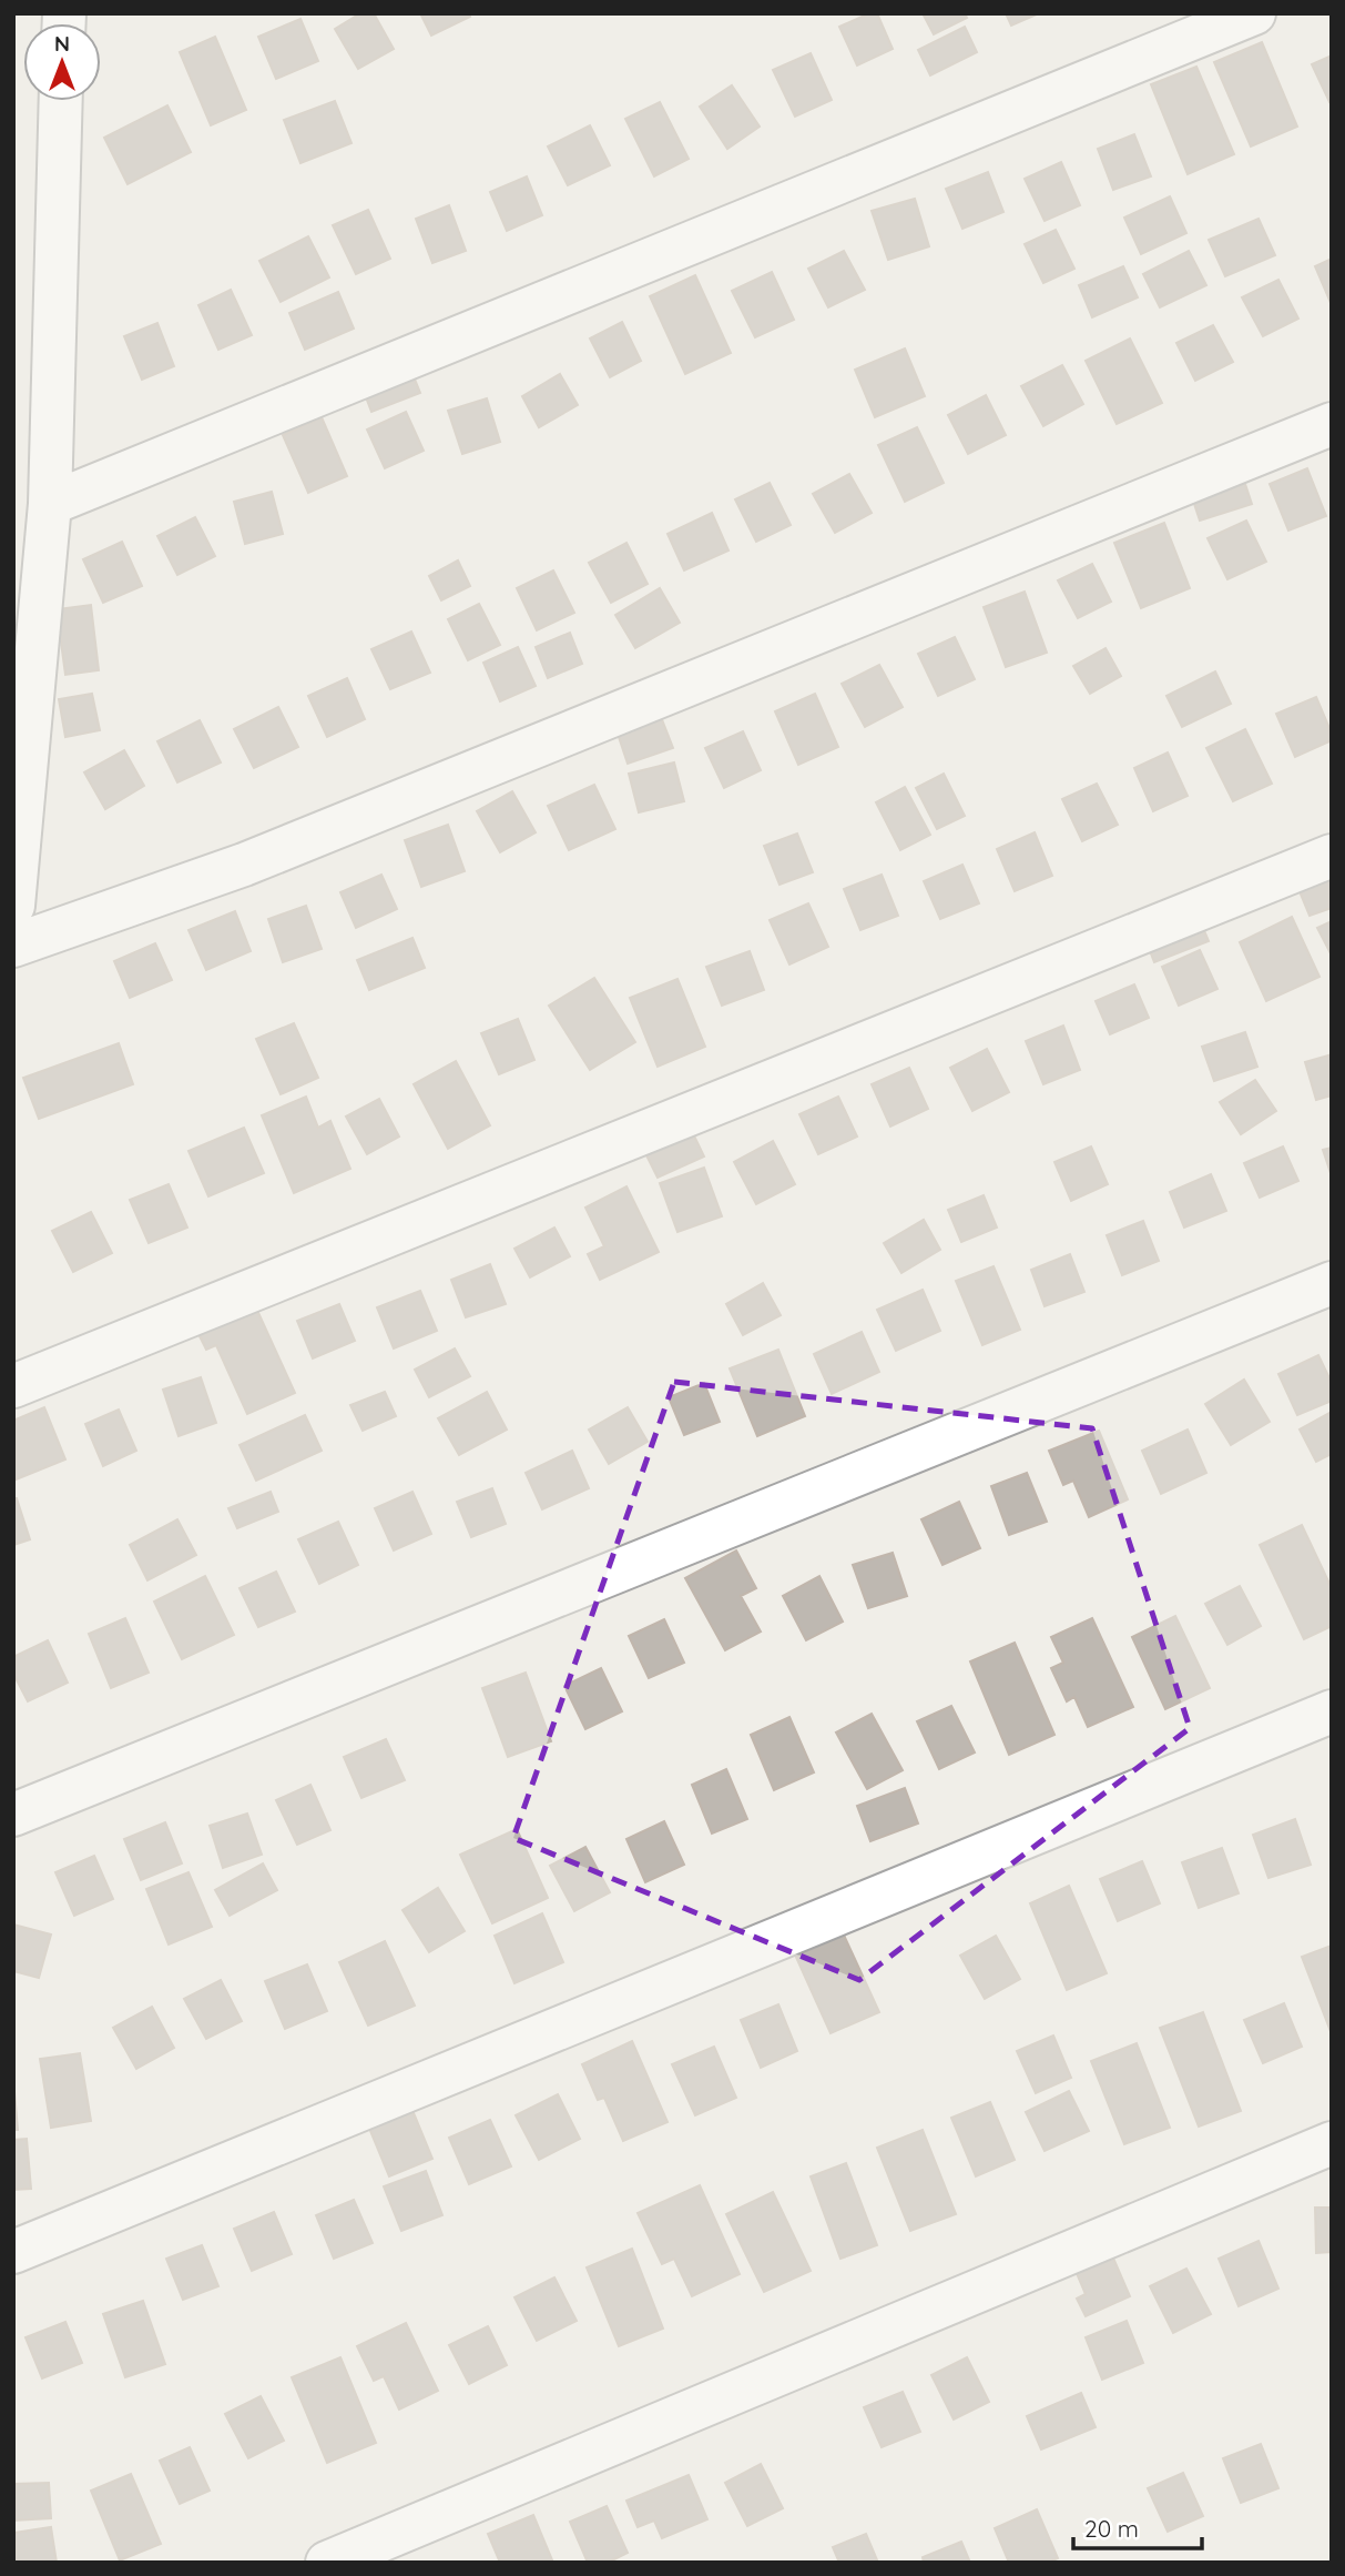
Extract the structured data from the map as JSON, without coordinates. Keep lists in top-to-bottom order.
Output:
{
  "scale_bar": "20 m",
  "north": "top"
}
